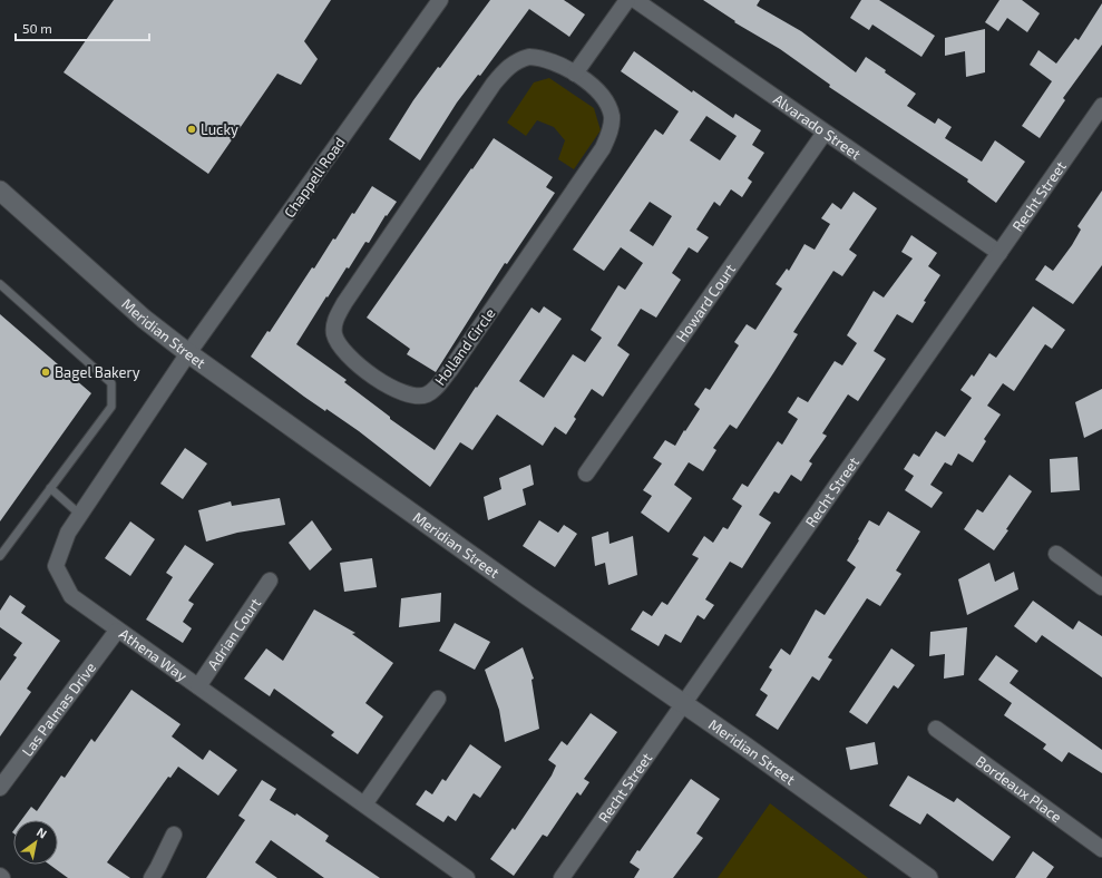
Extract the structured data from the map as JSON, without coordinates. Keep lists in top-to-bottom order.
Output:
{
  "streets": {
    "street": [
      "Alvarado Street",
      "Chappell Road",
      "Recht Street",
      "Howard Court",
      "Meridian Street",
      "Holland Circle",
      "Adrian Court",
      "Athena Way",
      "Las Palmas Drive",
      "Bordeaux Place"
    ]
  },
  "crossings": [
    ["Alvarado Street", "Recht Street"],
    ["Alvarado Street", "Howard Court"],
    ["Chappell Road", "Meridian Street"],
    ["Chappell Road", "Athena Way"],
    ["Recht Street", "Meridian Street"],
    ["Meridian Street", "Athena Way"],
    ["Adrian Court", "Athena Way"],
    ["Athena Way", "Las Palmas Drive"]
  ],
  "places": ["Lucky", "Bagel Bakery"],
  "scale_bar": "50 m",
  "north": "top right"
}
